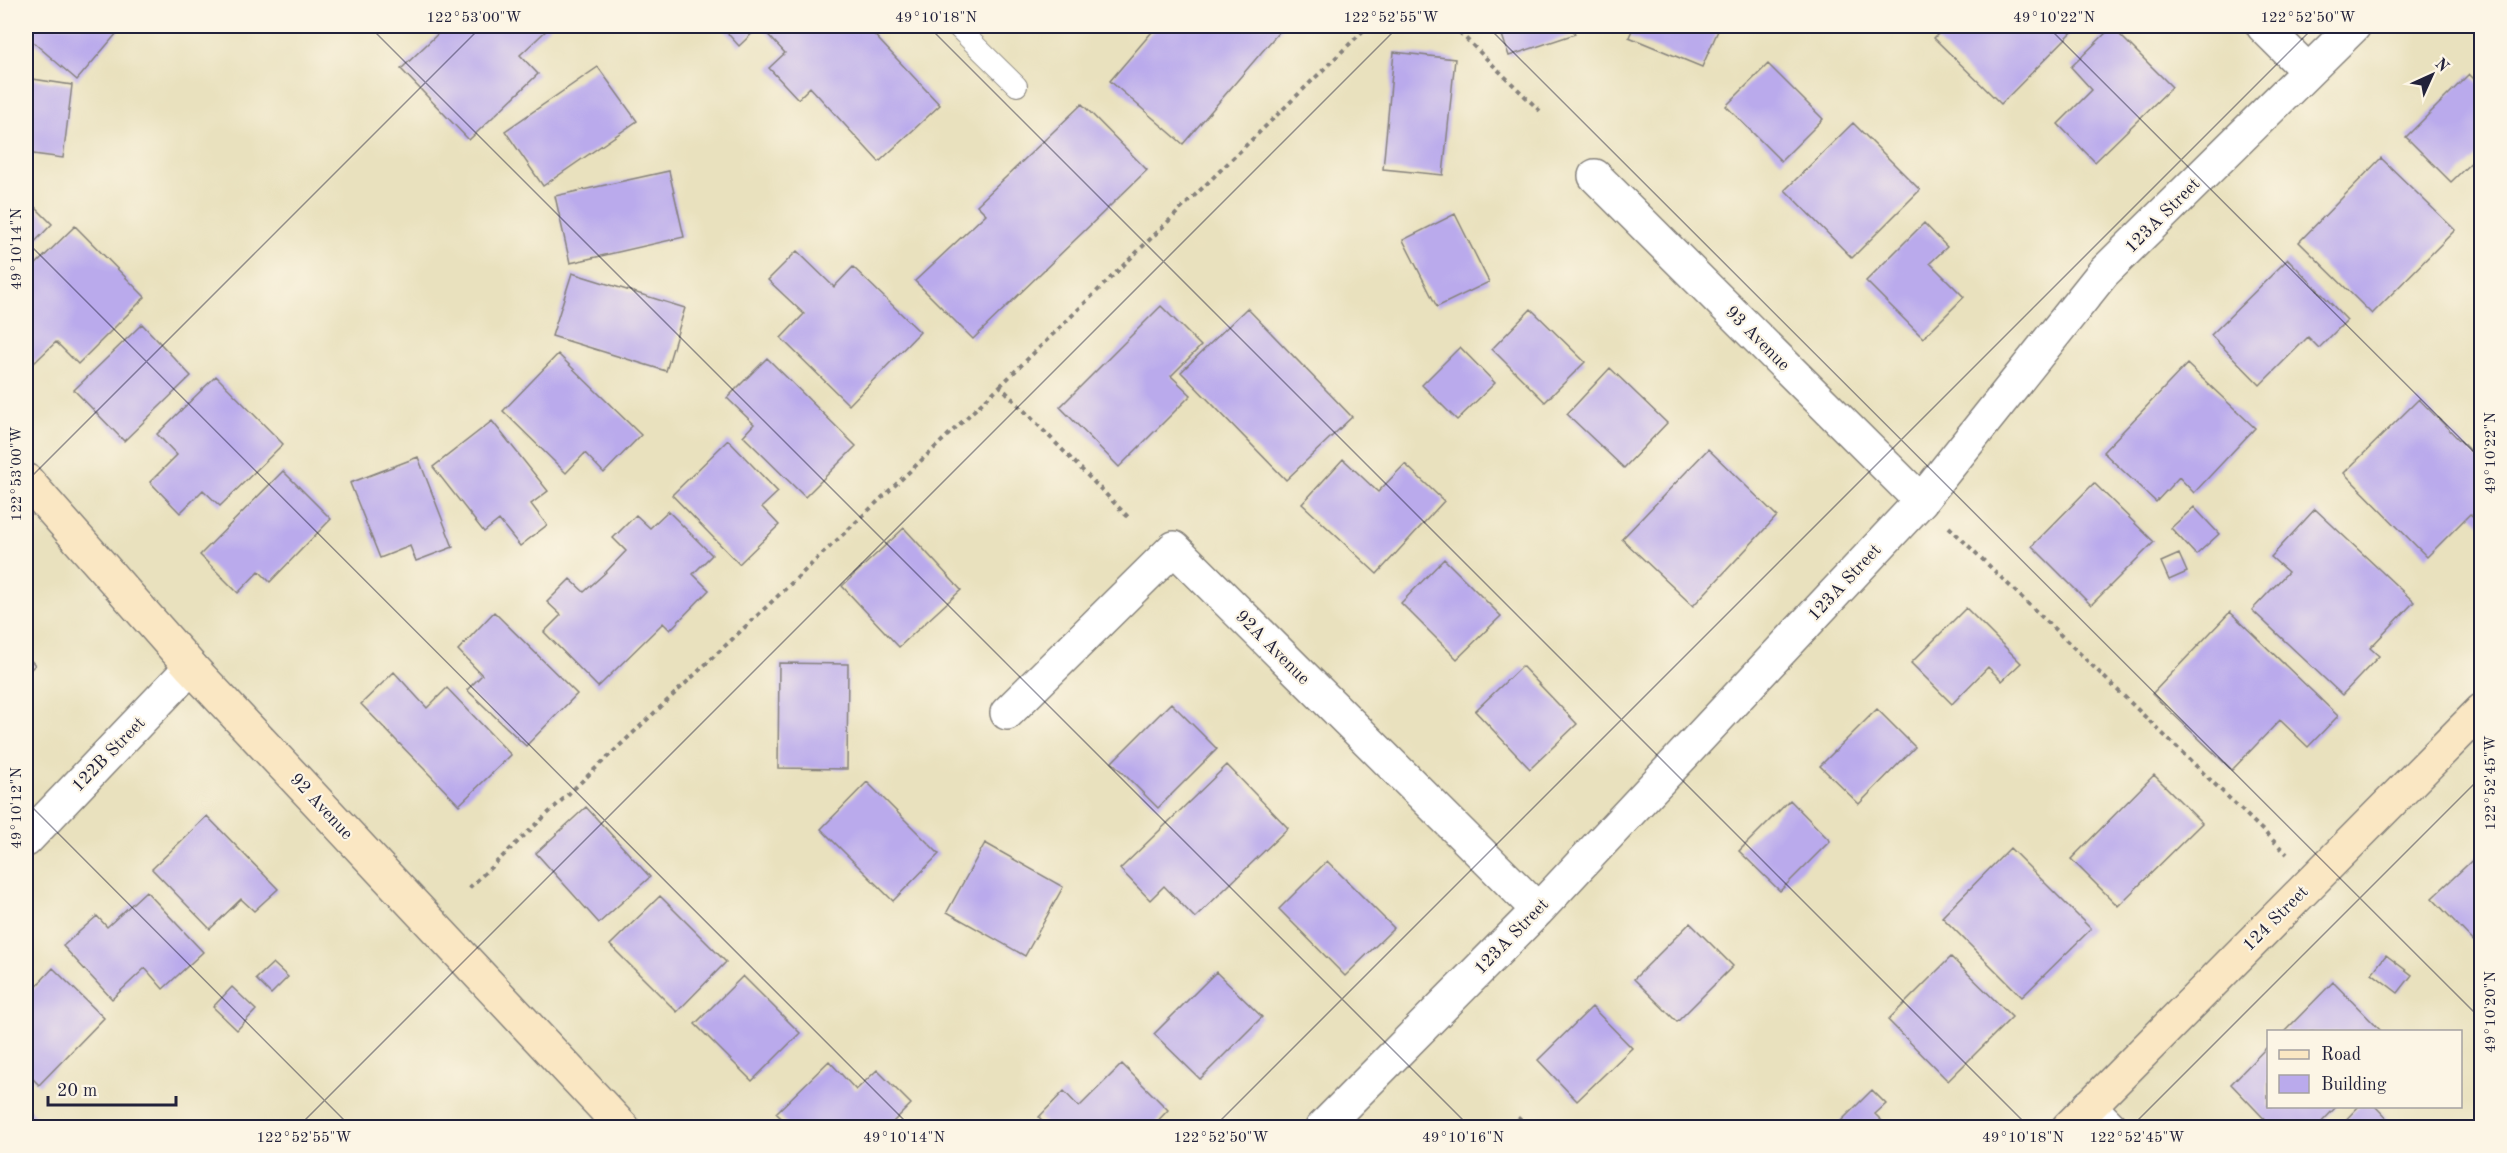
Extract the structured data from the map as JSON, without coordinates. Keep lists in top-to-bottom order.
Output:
{
  "streets": {
    "street": [
      "123A Street",
      "93 Avenue",
      "92A Avenue",
      "122B Street",
      "92 Avenue",
      "124 Street"
    ]
  },
  "crossings": [
    ["123A Street", "93 Avenue"],
    ["123A Street", "92A Avenue"],
    ["122B Street", "92 Avenue"]
  ],
  "legend": ["Road", "Building"],
  "scale_bar": "20 m",
  "north": "top right",
  "coordinates": [
    "122°53'00\"W",
    "49°10'18\"N",
    "122°52'55\"W",
    "49°10'22\"N",
    "122°52'50\"W",
    "49°10'14\"N",
    "122°52'45\"W",
    "49°10'12\"N",
    "49°10'20\"N",
    "49°10'16\"N"
  ]
}
